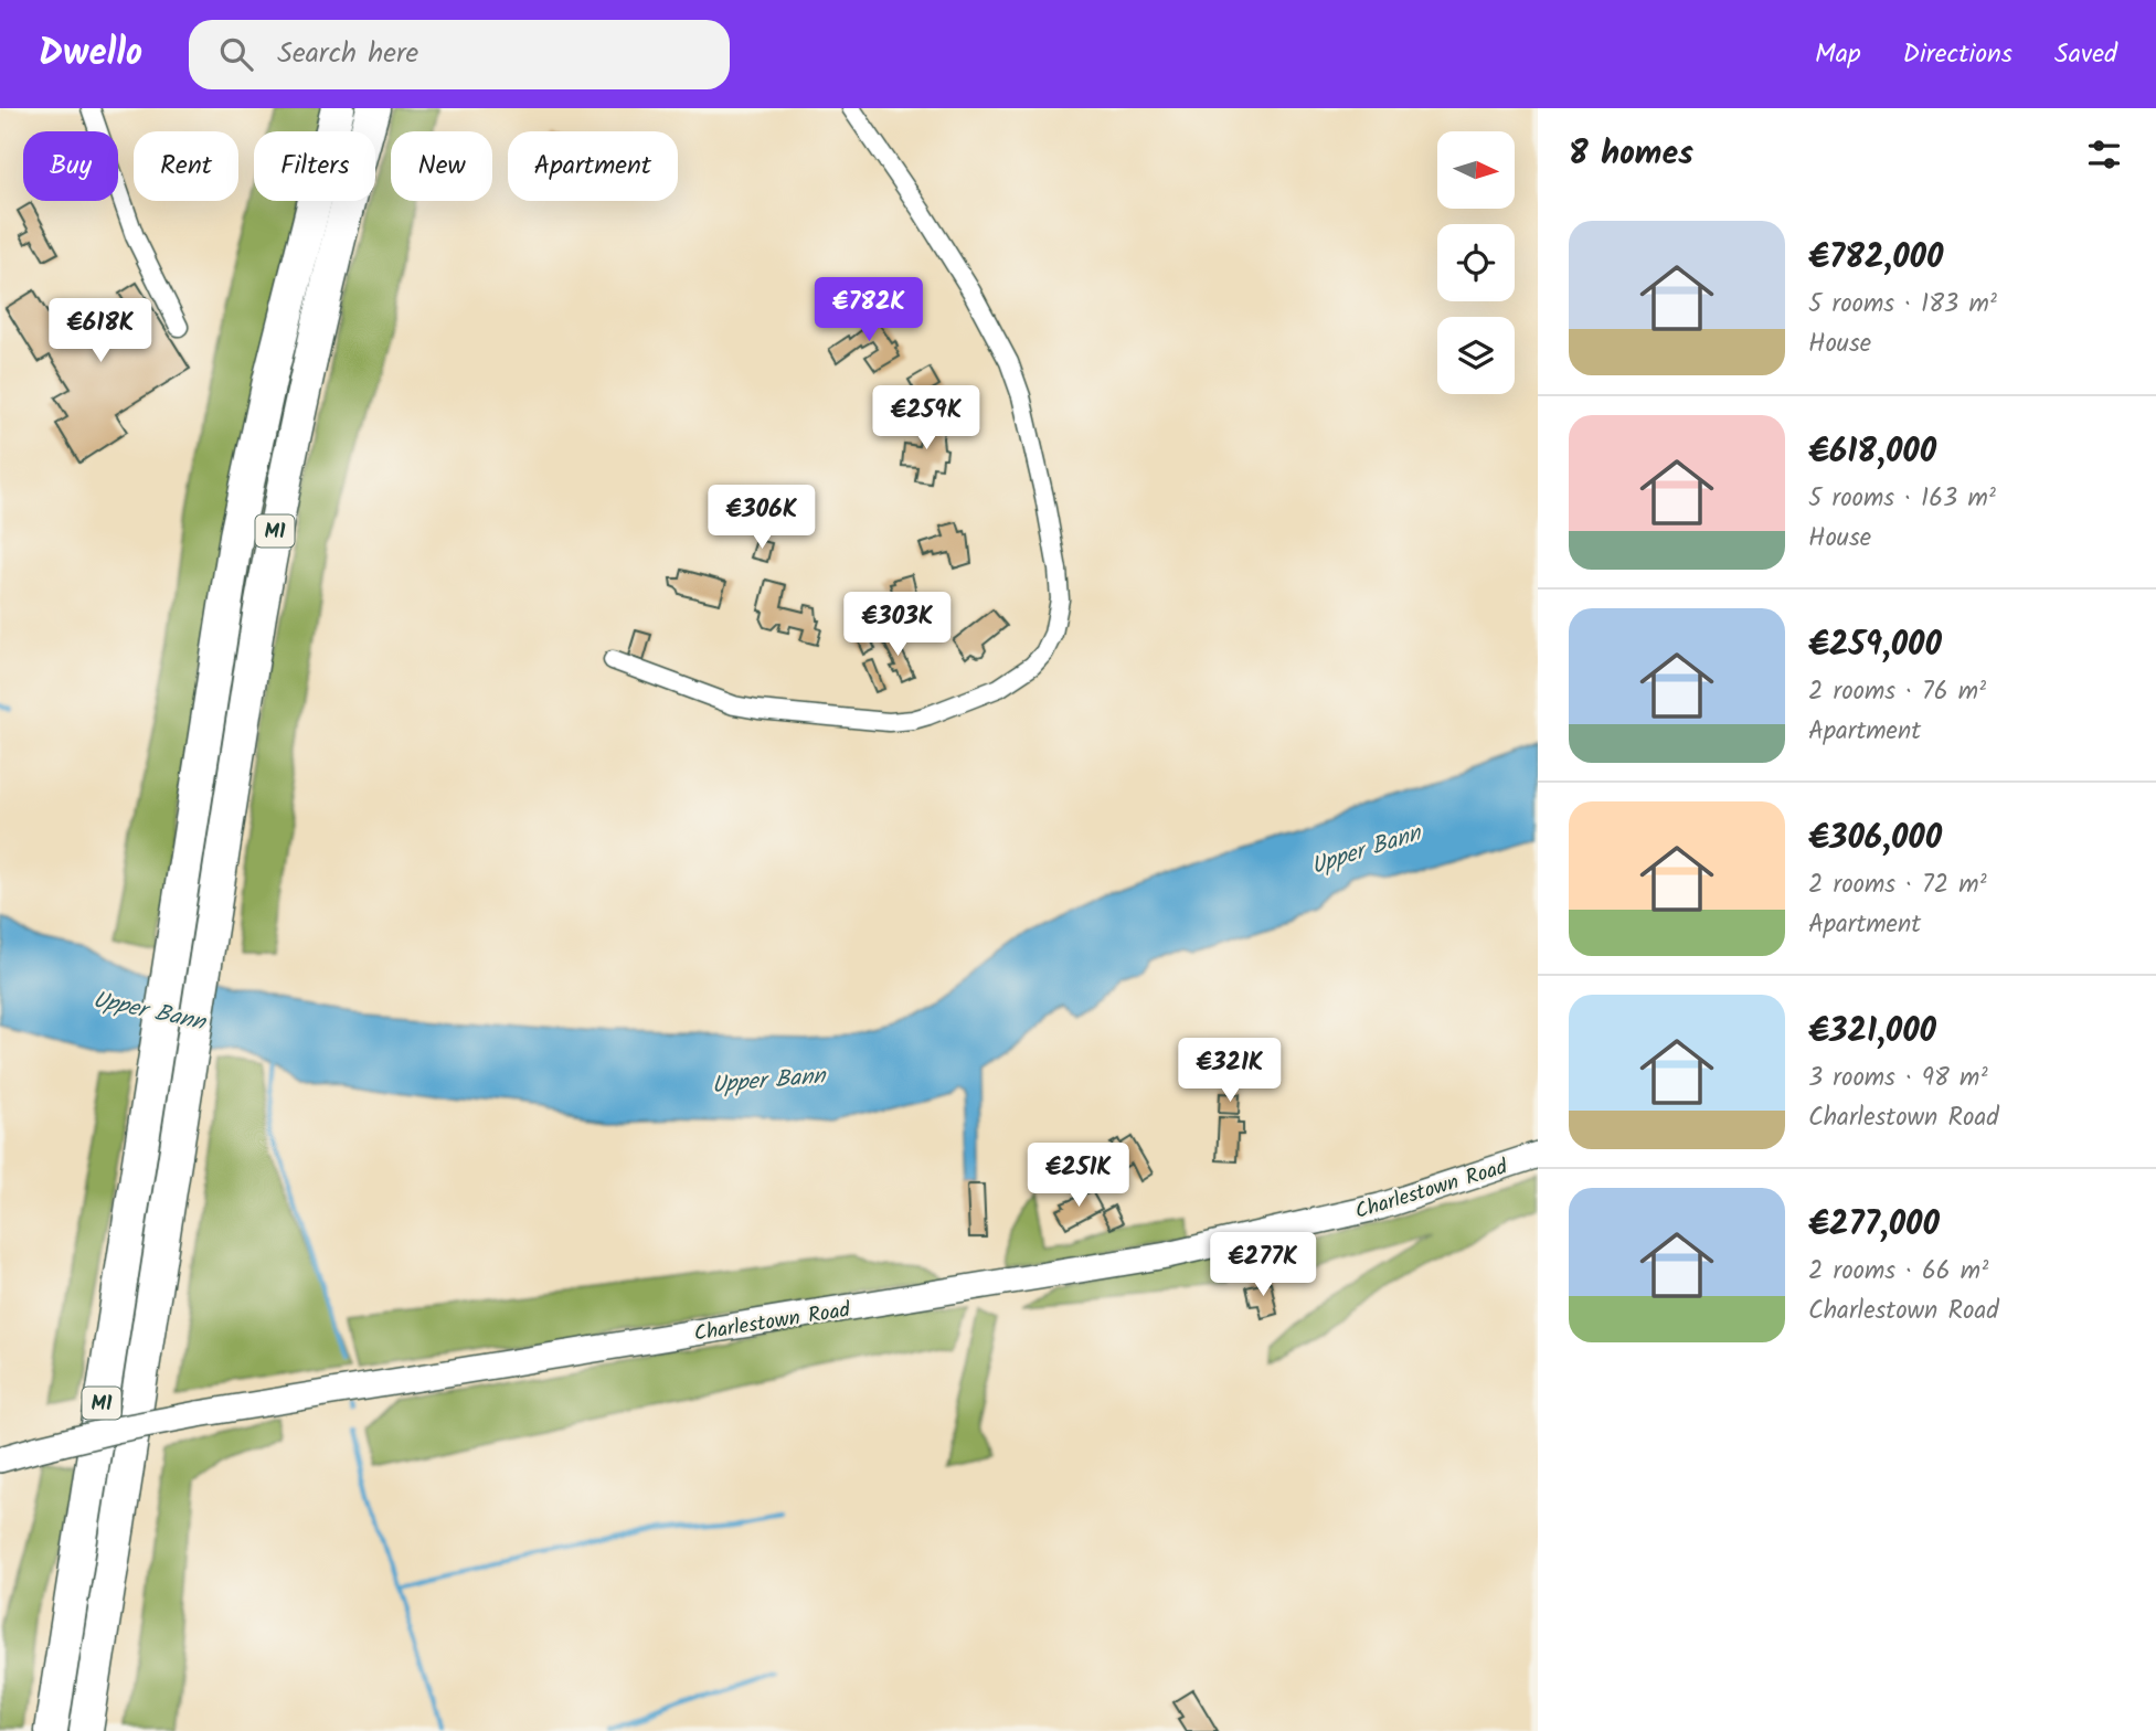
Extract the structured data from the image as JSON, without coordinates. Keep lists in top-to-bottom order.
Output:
{
  "streets": {
    "highway": ["M1"],
    "main road": ["Charlestown Road"]
  },
  "water": ["Upper Bann"],
  "north": "right",
  "page": {
    "header": "Dwello",
    "search": "Search here",
    "nav": ["Map", "Directions", "Saved"],
    "heading": "8 homes",
    "chip": [
      "Buy",
      "Rent",
      "Filters",
      "New",
      "Apartment"
    ],
    "list": [
      {
        "name": "€782,000",
        "note": "5 rooms · 183 m² · House"
      },
      {
        "name": "€618,000",
        "note": "5 rooms · 163 m² · House"
      },
      {
        "name": "€259,000",
        "note": "2 rooms · 76 m² · Apartment"
      },
      {
        "name": "€306,000",
        "note": "2 rooms · 72 m² · Apartment"
      },
      {
        "name": "€321,000",
        "note": "3 rooms · 98 m² · Charlestown Road"
      },
      {
        "name": "€277,000",
        "note": "2 rooms · 66 m² · Charlestown Road"
      }
    ],
    "price": [
      "€782K",
      "€618K",
      "€259K",
      "€306K",
      "€303K",
      "€321K",
      "€251K",
      "€277K"
    ]
  }
}
